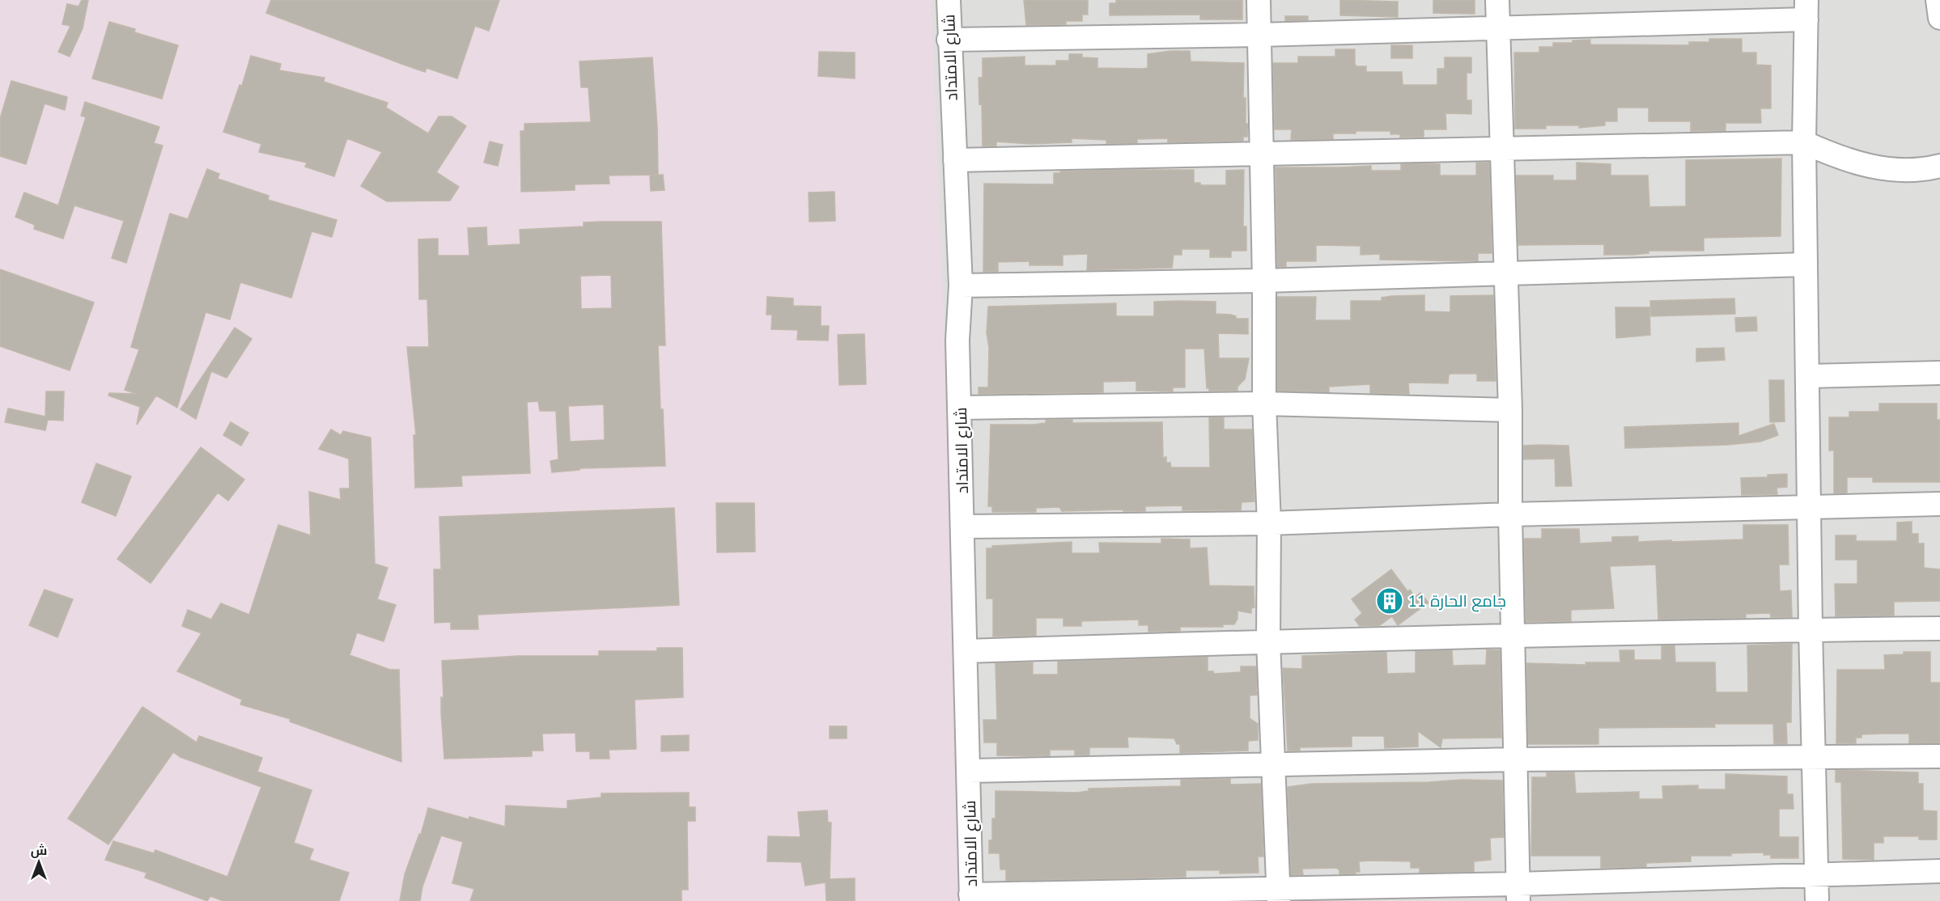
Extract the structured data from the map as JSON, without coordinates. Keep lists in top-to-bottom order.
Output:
{
  "streets": {
    "street": ["شارع الامتداد"]
  },
  "places": {
    "building": ["جامع الحارة 11"]
  },
  "north": "top"
}
